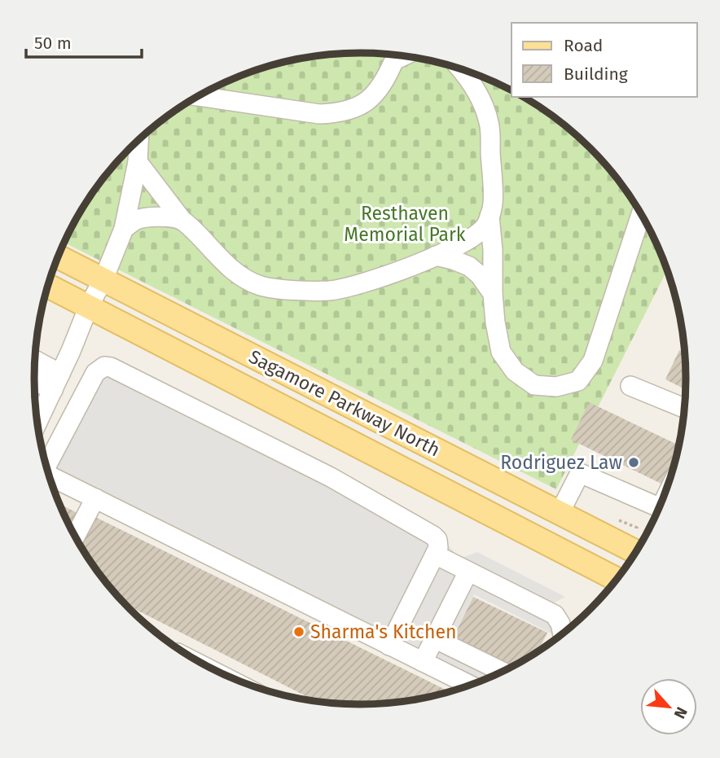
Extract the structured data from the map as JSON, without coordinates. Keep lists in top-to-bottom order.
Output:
{
  "streets": {
    "main road": ["Sagamore Parkway North"]
  },
  "parks": ["Resthaven Memorial Park"],
  "places": ["Rodriguez Law", "Sharma's Kitchen"],
  "legend": ["Road", "Building"],
  "scale_bar": "50 m",
  "north": "bottom right"
}
